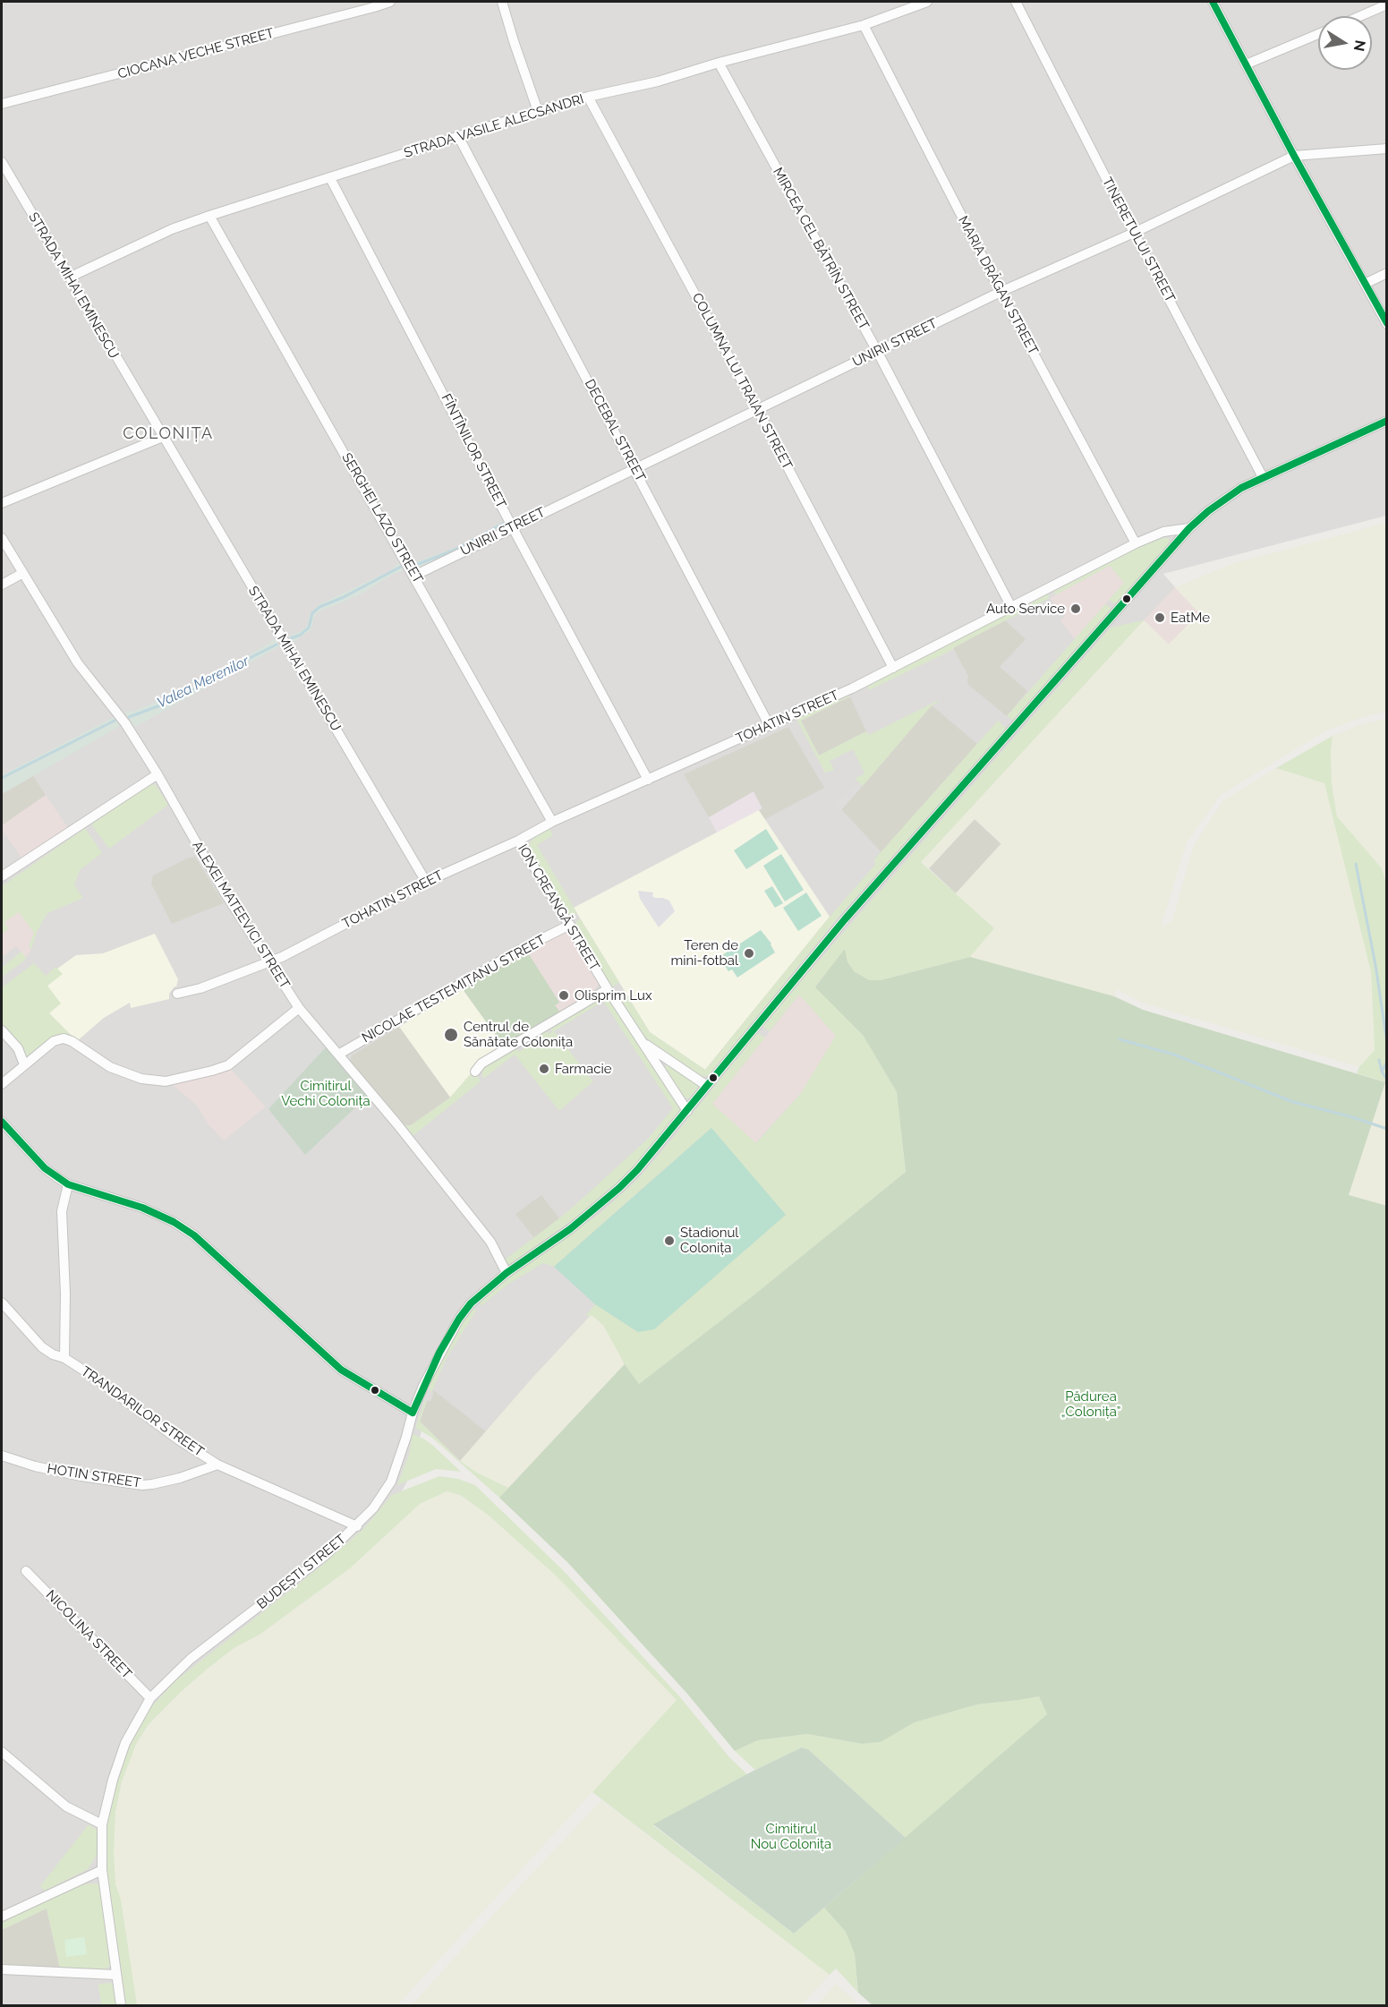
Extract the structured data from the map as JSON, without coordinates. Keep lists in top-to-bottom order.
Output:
{
  "streets": {
    "street": [
      "CIOCANA VECHE STREET",
      "STRADA VASILE ALECSANDRI",
      "TINERETULUI STREET",
      "MIRCEA CEL BĂTRÎN STREET",
      "STRADA MIHAI EMINESCU",
      "MARIA DRĂGAN STREET",
      "UNIRII STREET",
      "COLUMNA LUI TRAIAN STREET",
      "DECEBAL STREET",
      "FÎNTÎNILOR STREET",
      "SERGHEI LAZO STREET",
      "TOHATIN STREET",
      "ION CREANGĂ STREET",
      "ALEXEI MATEEVICI STREET",
      "NICOLAE TESTEMIȚANU STREET",
      "TRANDARILOR STREET",
      "HOTIN STREET",
      "BUDEȘTI STREET",
      "NICOLINA STREET"
    ]
  },
  "crossings": [
    ["STRADA VASILE ALECSANDRI", "MIRCEA CEL BĂTRÎN STREET"],
    ["STRADA VASILE ALECSANDRI", "STRADA MIHAI EMINESCU"],
    ["STRADA VASILE ALECSANDRI", "MARIA DRĂGAN STREET"],
    ["STRADA VASILE ALECSANDRI", "COLUMNA LUI TRAIAN STREET"],
    ["STRADA VASILE ALECSANDRI", "DECEBAL STREET"],
    ["STRADA VASILE ALECSANDRI", "FÎNTÎNILOR STREET"],
    ["STRADA VASILE ALECSANDRI", "SERGHEI LAZO STREET"],
    ["TINERETULUI STREET", "UNIRII STREET"],
    ["MIRCEA CEL BĂTRÎN STREET", "UNIRII STREET"],
    ["MIRCEA CEL BĂTRÎN STREET", "TOHATIN STREET"],
    ["STRADA MIHAI EMINESCU", "TOHATIN STREET"],
    ["MARIA DRĂGAN STREET", "UNIRII STREET"],
    ["MARIA DRĂGAN STREET", "TOHATIN STREET"],
    ["UNIRII STREET", "COLUMNA LUI TRAIAN STREET"],
    ["UNIRII STREET", "DECEBAL STREET"],
    ["UNIRII STREET", "FÎNTÎNILOR STREET"],
    ["UNIRII STREET", "SERGHEI LAZO STREET"],
    ["COLUMNA LUI TRAIAN STREET", "TOHATIN STREET"],
    ["DECEBAL STREET", "TOHATIN STREET"],
    ["FÎNTÎNILOR STREET", "TOHATIN STREET"],
    ["SERGHEI LAZO STREET", "TOHATIN STREET"],
    ["TOHATIN STREET", "ION CREANGĂ STREET"],
    ["TOHATIN STREET", "ALEXEI MATEEVICI STREET"],
    ["TOHATIN STREET", "BUDEȘTI STREET"],
    ["ION CREANGĂ STREET", "NICOLAE TESTEMIȚANU STREET"],
    ["ION CREANGĂ STREET", "BUDEȘTI STREET"],
    ["ALEXEI MATEEVICI STREET", "NICOLAE TESTEMIȚANU STREET"],
    ["ALEXEI MATEEVICI STREET", "BUDEȘTI STREET"],
    ["TRANDARILOR STREET", "HOTIN STREET"],
    ["TRANDARILOR STREET", "BUDEȘTI STREET"],
    ["BUDEȘTI STREET", "NICOLINA STREET"]
  ],
  "districts": ["COLONIȚA"],
  "water": ["Valea Merenilor"],
  "parks": ["Cimitirul Vechi Colonița", "Pădurea „Colonița”", "Cimitirul Nou Colonița"],
  "places": [
    "Auto Service",
    "EatMe",
    "Teren de mini-fotbal",
    "Olisprim Lux",
    "Centrul de Sănătate Colonița",
    "Farmacie",
    "Stadionul Colonița"
  ],
  "north": "right"
}
